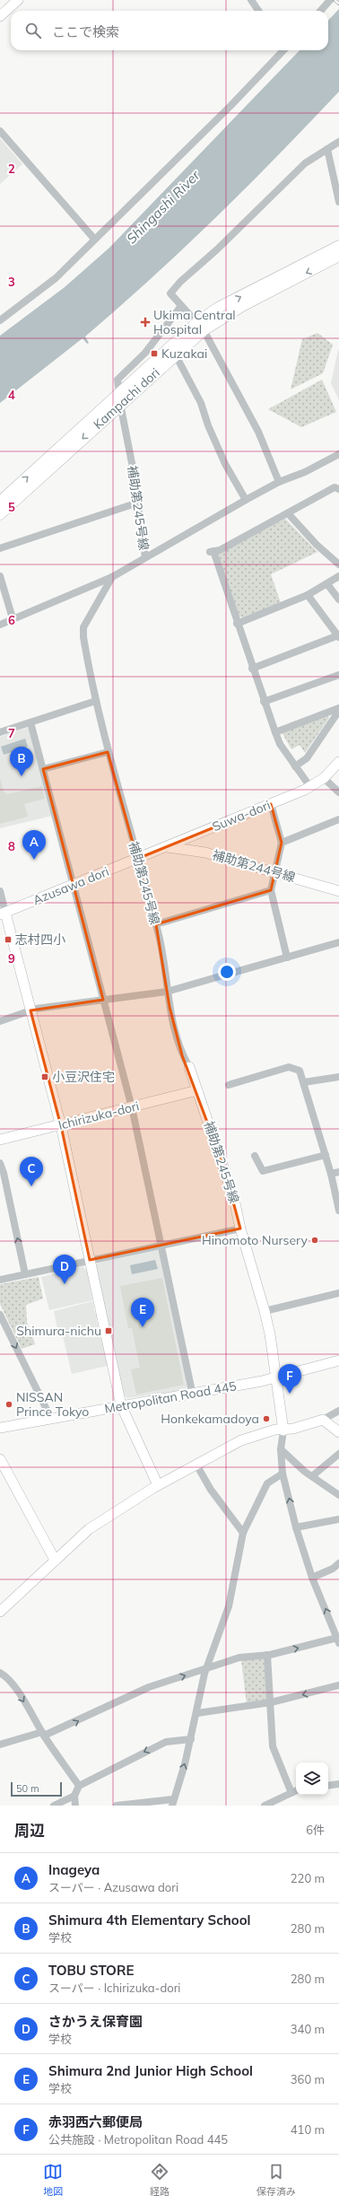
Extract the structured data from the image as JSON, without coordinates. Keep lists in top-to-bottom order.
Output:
{
  "streets": {
    "main road": ["Kampachi dori"],
    "street": [
      "補助第245号線",
      "Suwa-dori",
      "補助第244号線",
      "Azusawa dori",
      "Ichirizuka-dori",
      "Metropolitan Road 445"
    ]
  },
  "crossings": [
    ["Kampachi dori", "補助第245号線"],
    ["補助第245号線", "Suwa-dori"],
    ["補助第245号線", "Azusawa dori"],
    ["補助第245号線", "Ichirizuka-dori"],
    ["補助第245号線", "Metropolitan Road 445"],
    ["Suwa-dori", "補助第244号線"],
    ["Suwa-dori", "Azusawa dori"]
  ],
  "water": ["Shingashi River"],
  "places": {
    "health": ["Ukima Central Hospital"],
    "transit": [
      "Kuzakai",
      "志村四小",
      "小豆沢住宅",
      "Shimura-nichu"
    ],
    "other": ["Hinomoto Nursery", "NISSAN Prince Tokyo", "Honkekamadoya"]
  },
  "scale_bar": "50 m",
  "page": {
    "search": "ここで検索",
    "pins": [
      "B",
      "A",
      "C",
      "D",
      "E",
      "F"
    ],
    "scale": "50 m",
    "heading": ["周辺", "6件"],
    "list": [
      {
        "mark": "A",
        "name": "Inageya",
        "note": "スーパー · Azusawa dori",
        "value": "220 m"
      },
      {
        "mark": "B",
        "name": "Shimura 4th Elementary School",
        "note": "学校",
        "value": "280 m"
      },
      {
        "mark": "C",
        "name": "TOBU STORE",
        "note": "スーパー · Ichirizuka-dori",
        "value": "280 m"
      },
      {
        "mark": "D",
        "name": "さかうえ保育園",
        "note": "学校",
        "value": "340 m"
      },
      {
        "mark": "E",
        "name": "Shimura 2nd Junior High School",
        "note": "学校",
        "value": "360 m"
      },
      {
        "mark": "F",
        "name": "赤羽西六郵便局",
        "note": "公共施設 · Metropolitan Road 445",
        "value": "410 m"
      }
    ],
    "nav": ["地図", "経路", "保存済み"]
  },
  "grid": {
    "rows": [
      "2",
      "3",
      "4",
      "5",
      "6",
      "7",
      "8",
      "9"
    ]
  }
}
